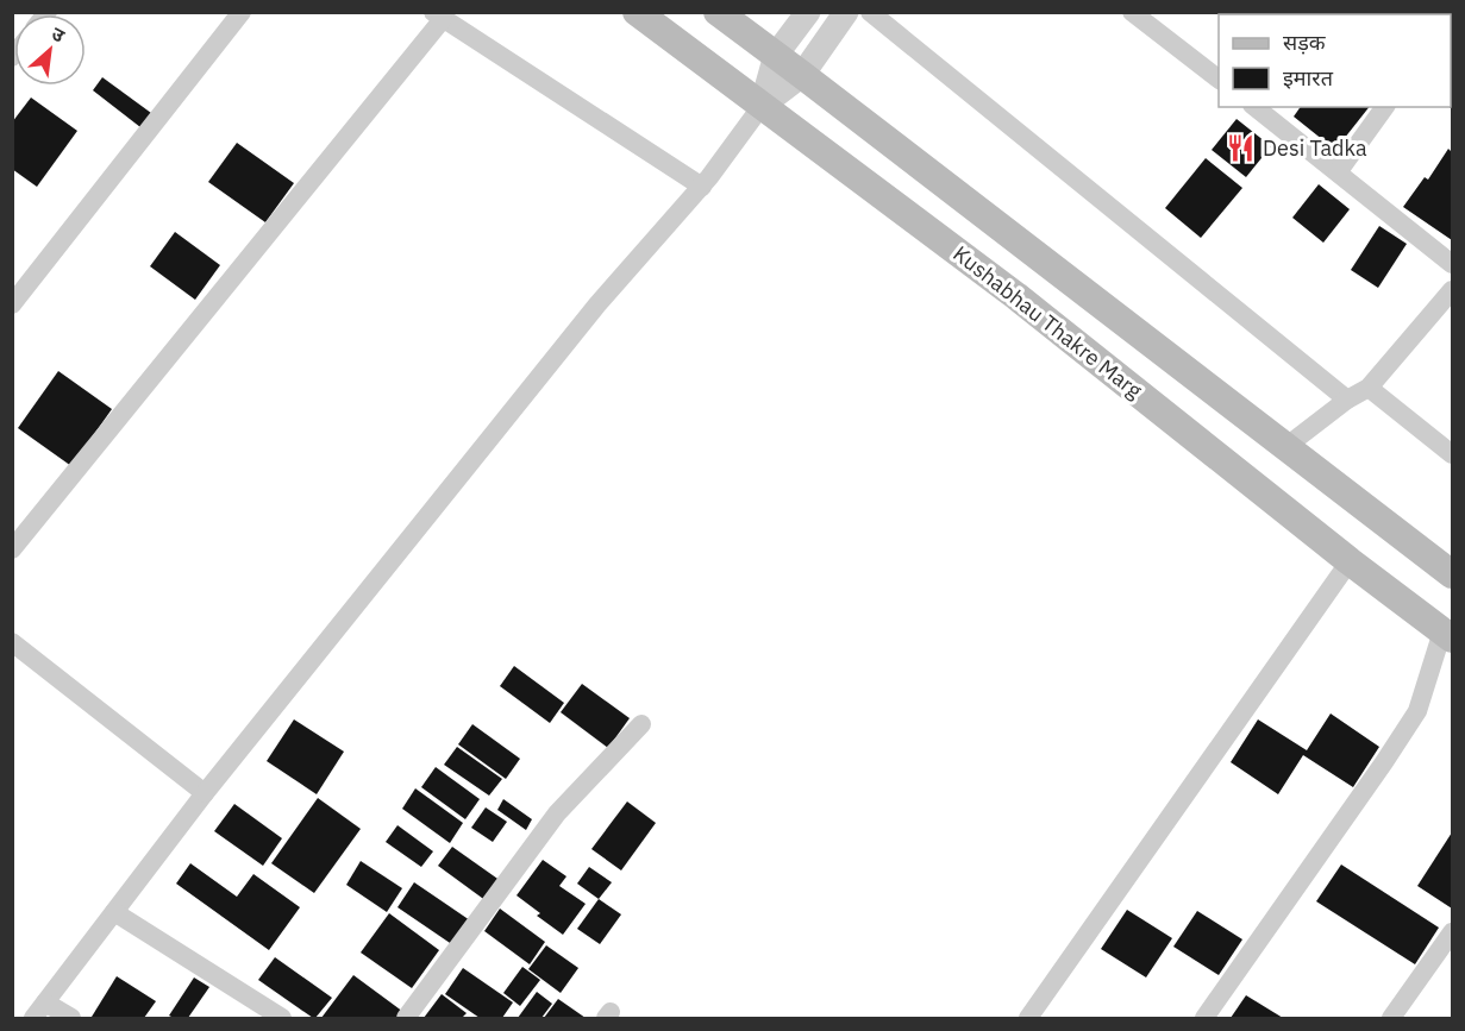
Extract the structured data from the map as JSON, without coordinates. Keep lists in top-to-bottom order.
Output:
{
  "streets": {
    "main road": ["Kushabhau Thakre Marg"]
  },
  "places": {
    "restaurant": ["Desi Tadka"]
  },
  "legend": ["सड़क", "इमारत"],
  "north": "top right"
}
